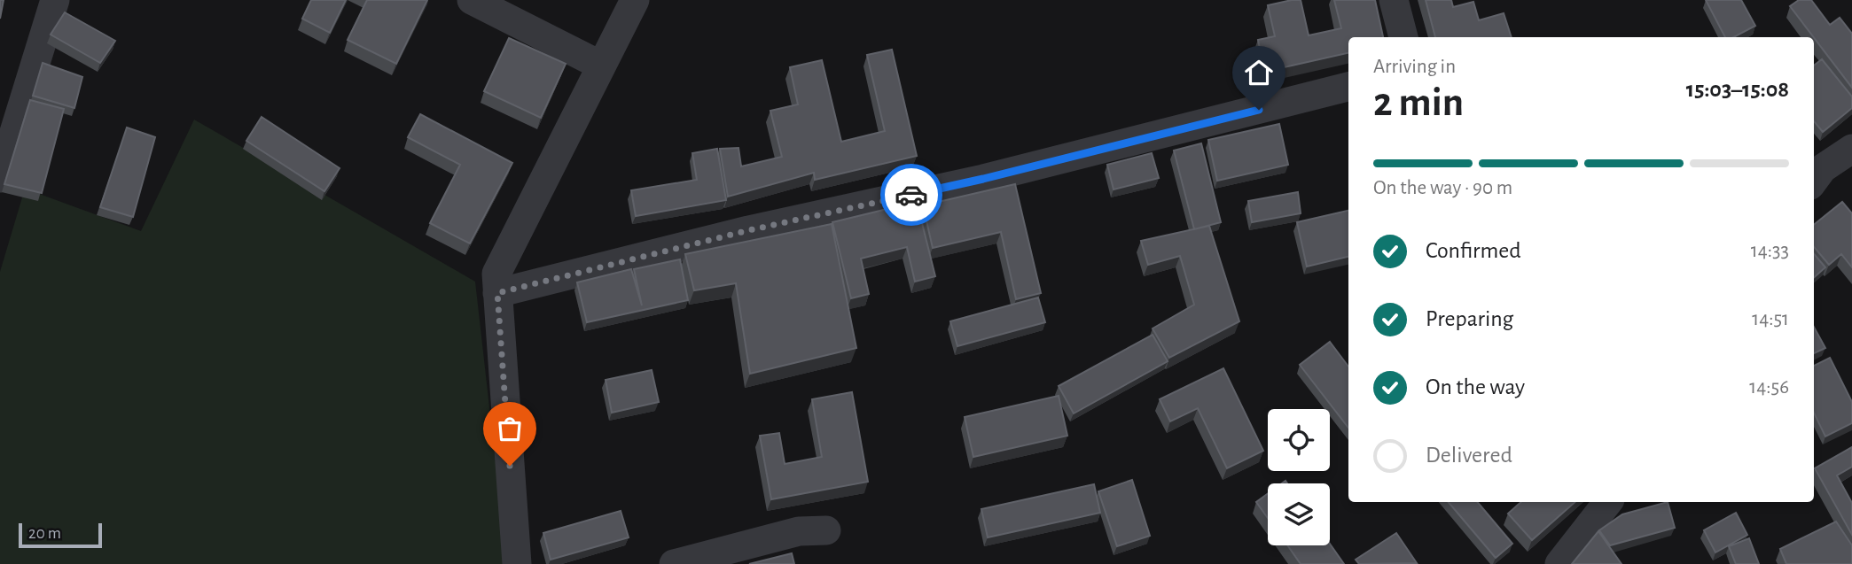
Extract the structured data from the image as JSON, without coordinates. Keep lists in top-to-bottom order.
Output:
{
  "scale_bar": "20 m",
  "page": {
    "heading": ["2 min", "Arriving in", "15:03–15:08"],
    "bar": "On the way · 90 m",
    "list": [
      ["Confirmed", "14:33"],
      ["Preparing", "14:51"],
      ["On the way", "14:56"],
      "Delivered"
    ],
    "scale": "20 m"
  }
}
